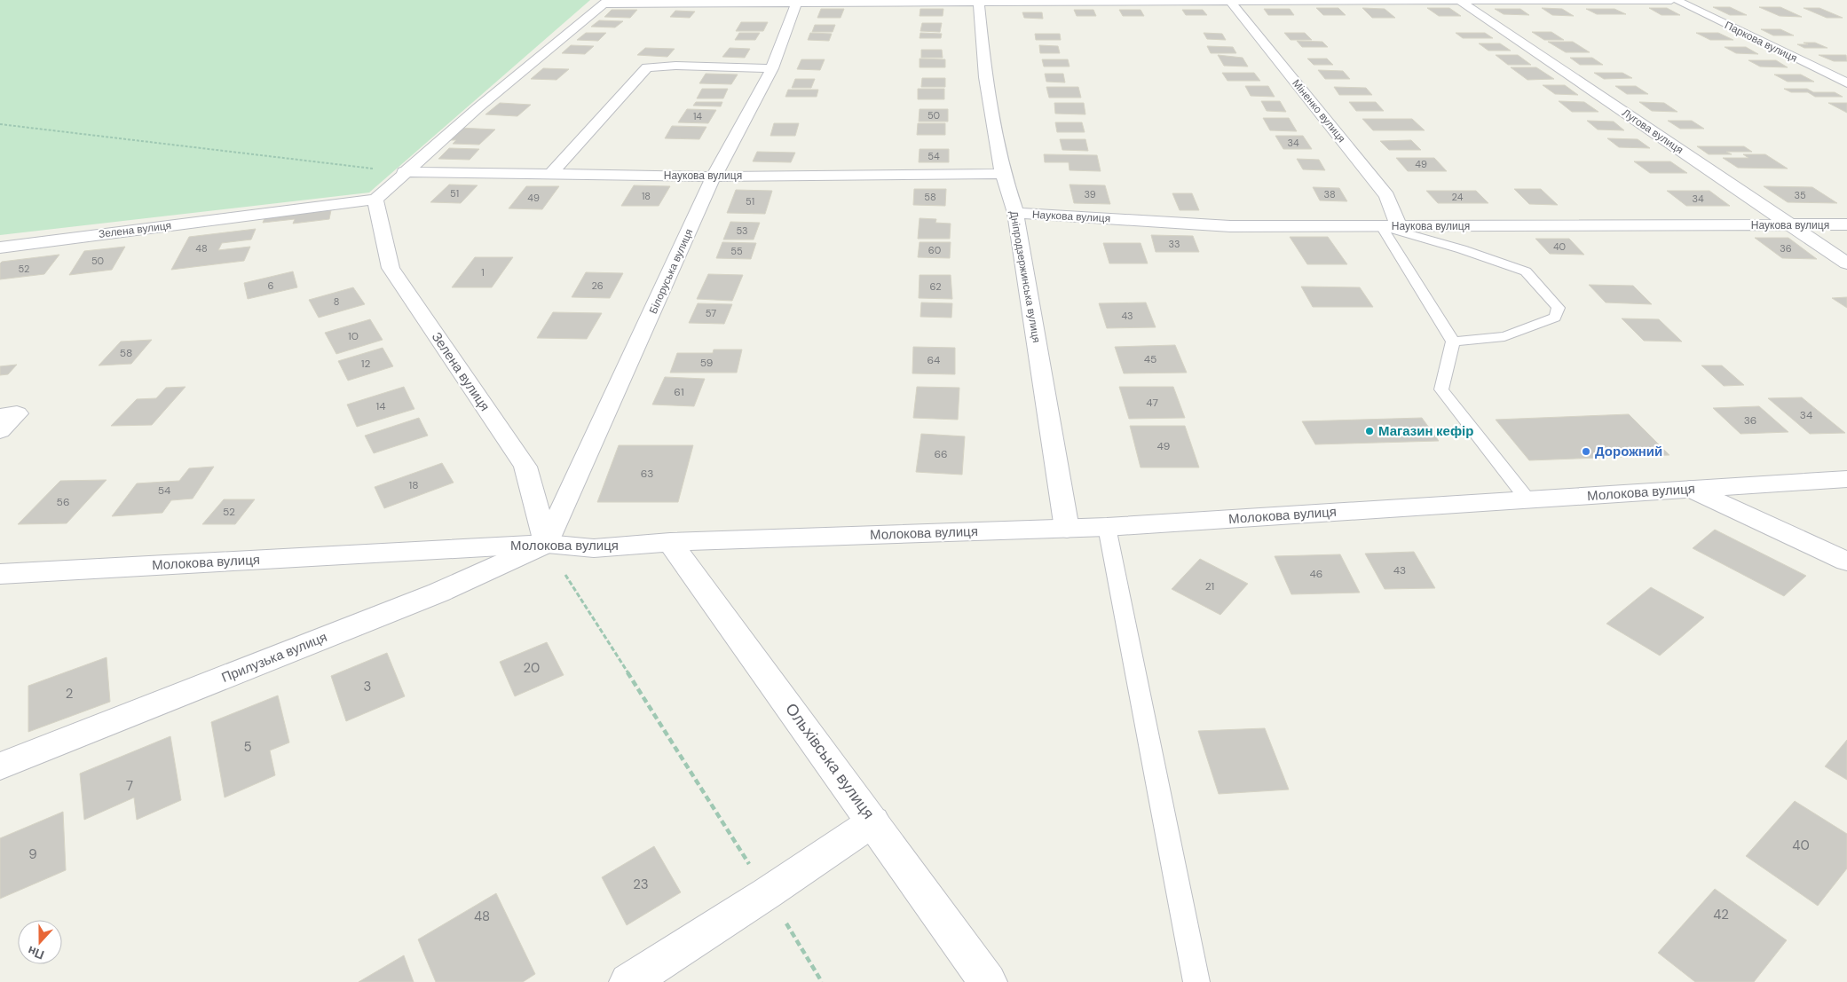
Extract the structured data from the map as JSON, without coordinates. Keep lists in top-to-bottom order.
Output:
{
  "streets": {
    "street": [
      "Паркова вулиця",
      "Міненко вулиця",
      "Лугова вулиця",
      "Наукова вулиця",
      "Зелена вулиця",
      "Білоруська вулиця",
      "Дніпродзержинська вулиця",
      "Молокова вулиця",
      "Прилузька вулиця",
      "Ольхівська вулиця"
    ]
  },
  "crossings": [
    ["Міненко вулиця", "Наукова вулиця"],
    ["Лугова вулиця", "Наукова вулиця"],
    ["Наукова вулиця", "Білоруська вулиця"],
    ["Наукова вулиця", "Дніпродзержинська вулиця"],
    ["Зелена вулиця", "Білоруська вулиця"],
    ["Зелена вулиця", "Молокова вулиця"],
    ["Зелена вулиця", "Прилузька вулиця"],
    ["Білоруська вулиця", "Молокова вулиця"],
    ["Білоруська вулиця", "Прилузька вулиця"],
    ["Дніпродзержинська вулиця", "Молокова вулиця"],
    ["Молокова вулиця", "Прилузька вулиця"],
    ["Молокова вулиця", "Ольхівська вулиця"]
  ],
  "places": ["Магазин кефір", "Дорожний"],
  "house_numbers": [
    "50",
    "14",
    "34",
    "54",
    "49",
    "51",
    "39",
    "38",
    "35",
    "18",
    "58",
    "24",
    "49",
    "34",
    "51",
    "53",
    "33",
    "40",
    "48",
    "36",
    "60",
    "55",
    "50",
    "52",
    "1",
    "6",
    "26",
    "62",
    "8",
    "57",
    "43",
    "10",
    "58",
    "45",
    "64",
    "59",
    "12",
    "61",
    "47",
    "14",
    "34",
    "36",
    "49",
    "66",
    "63",
    "18",
    "54",
    "56",
    "52",
    "43",
    "46",
    "21",
    "20",
    "3",
    "2",
    "5",
    "7",
    "40",
    "9",
    "23",
    "42",
    "48"
  ],
  "north": "bottom"
}
